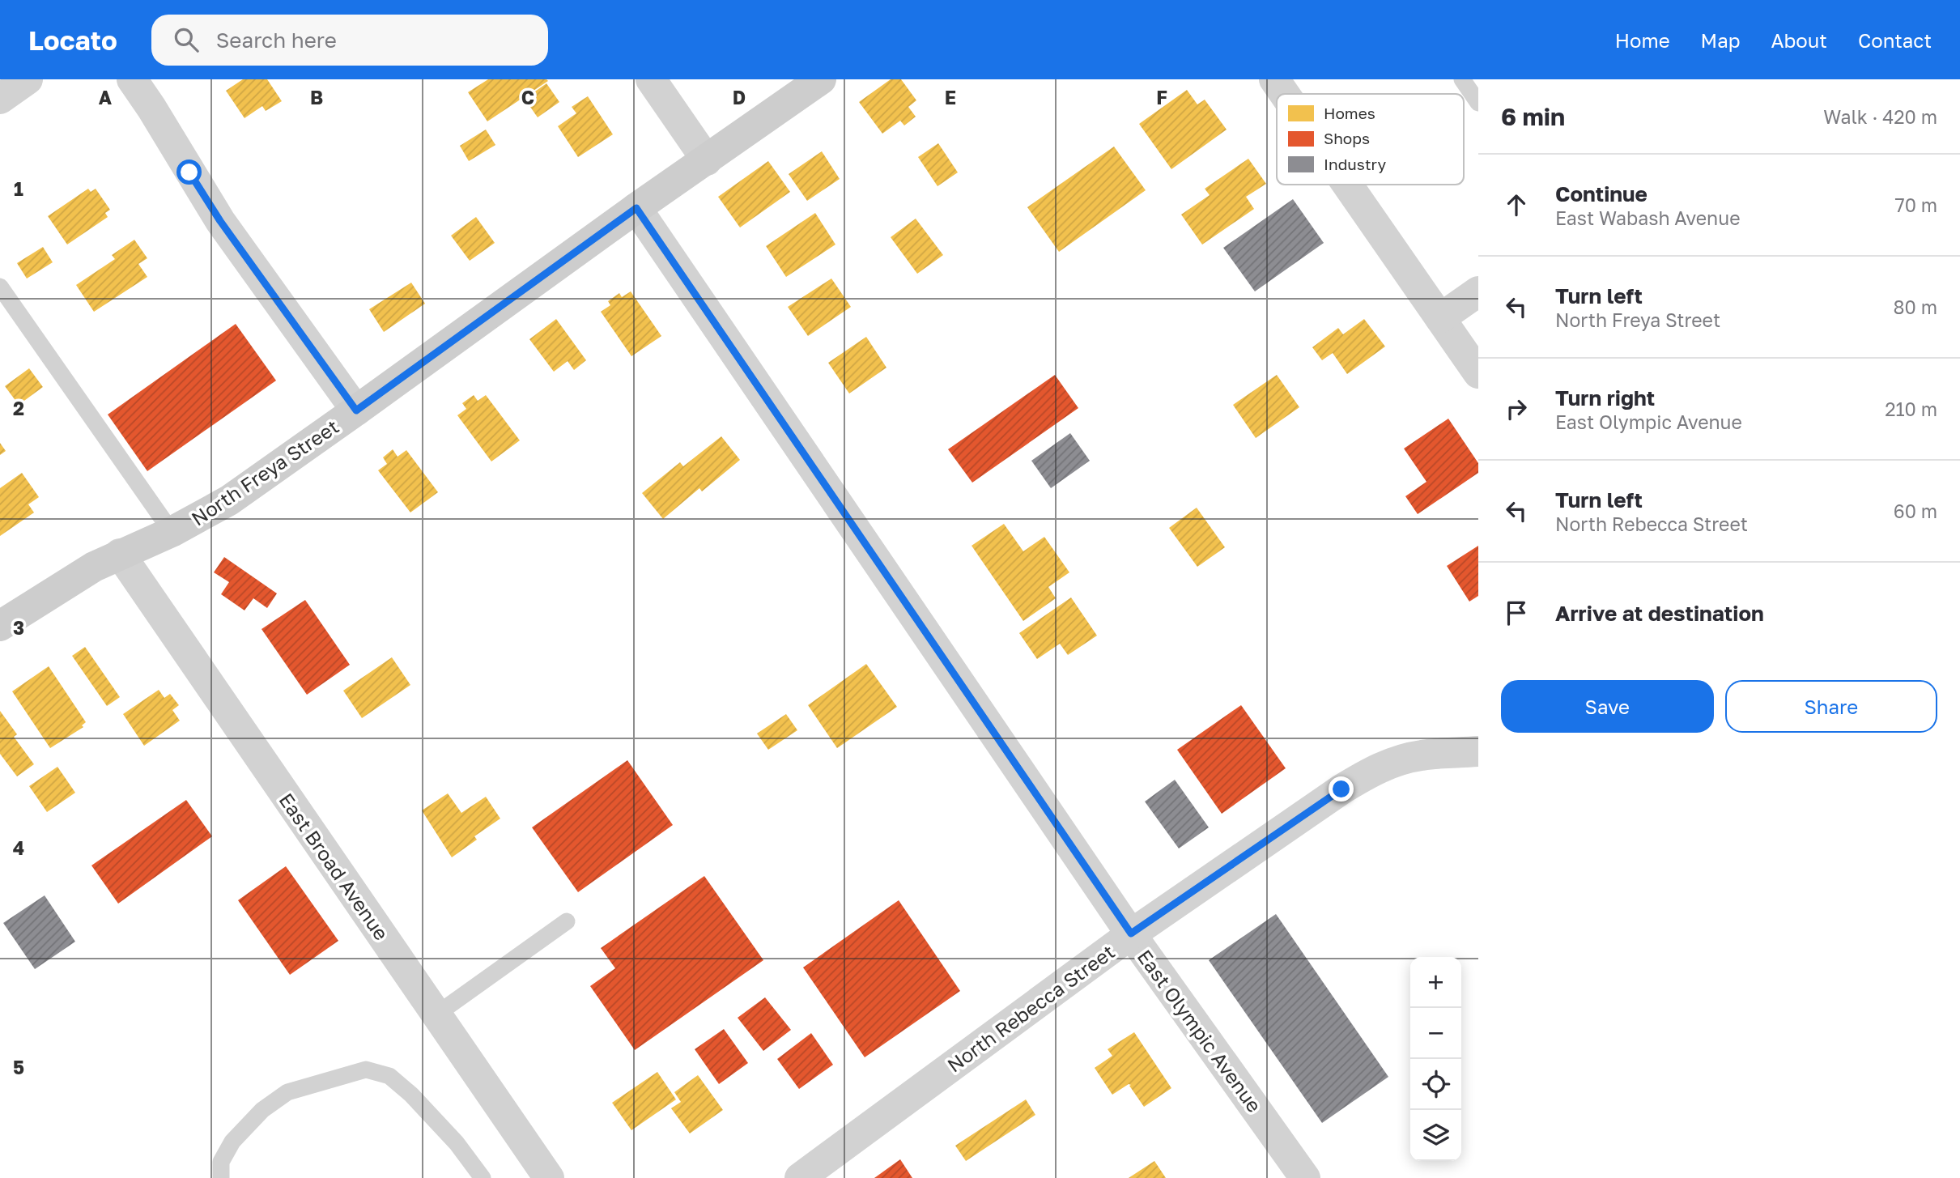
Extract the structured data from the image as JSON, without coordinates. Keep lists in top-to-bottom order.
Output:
{
  "streets": {
    "street": [
      "North Freya Street",
      "East Broad Avenue",
      "North Rebecca Street",
      "East Olympic Avenue"
    ]
  },
  "crossings": [
    ["North Freya Street", "East Broad Avenue"],
    ["North Freya Street", "East Olympic Avenue"],
    ["North Rebecca Street", "East Olympic Avenue"]
  ],
  "legend": ["Homes", "Shops", "Industry"],
  "page": {
    "header": "Locato",
    "search": "Search here",
    "nav": [
      "Home",
      "Map",
      "About",
      "Contact"
    ],
    "heading": ["6 min", "Walk · 420 m"],
    "list": [
      ["Continue", "East Wabash Avenue", "70 m"],
      ["Turn left", "North Freya Street", "80 m"],
      ["Turn right", "East Olympic Avenue", "210 m"],
      ["Turn left", "North Rebecca Street", "60 m"],
      "Arrive at destination"
    ],
    "buttons": ["Save", "Share"],
    "map_buttons": ["+", "−"]
  },
  "grid": {
    "columns": [
      "A",
      "B",
      "C",
      "D",
      "E",
      "F"
    ],
    "rows": [
      "1",
      "2",
      "3",
      "4",
      "5"
    ]
  }
}
